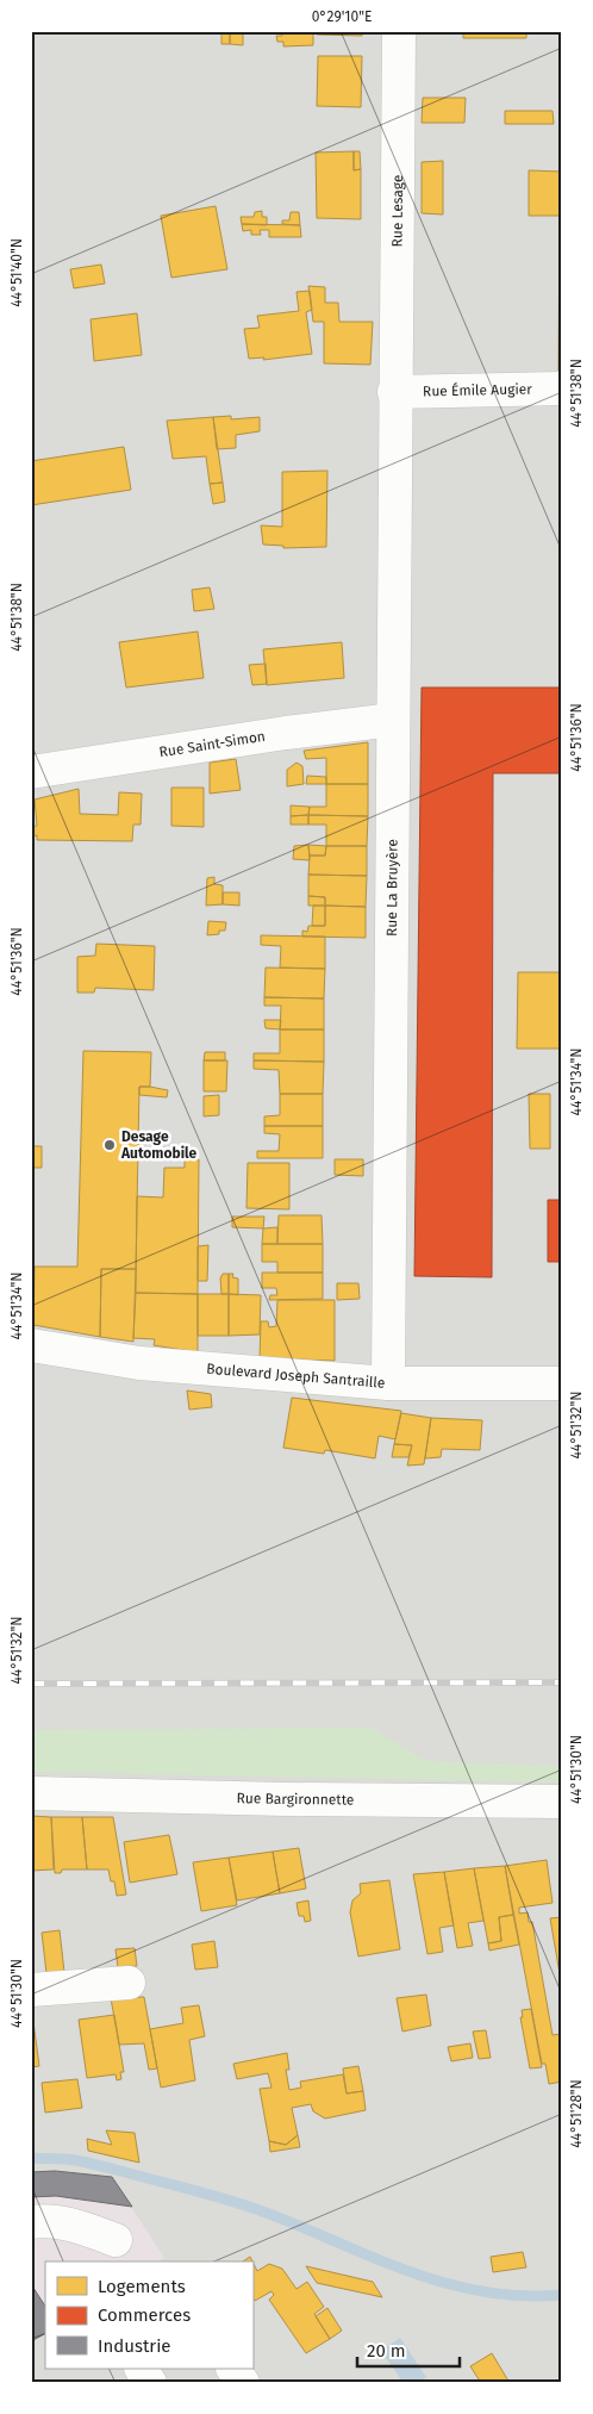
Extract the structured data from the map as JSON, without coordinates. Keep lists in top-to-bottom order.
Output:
{
  "streets": {
    "street": [
      "Rue Lesage",
      "Rue Émile Augier",
      "Rue Saint-Simon",
      "Rue La Bruyère",
      "Boulevard Joseph Santraille",
      "Rue Bargironnette"
    ]
  },
  "crossings": [
    ["Rue Lesage", "Rue Émile Augier"],
    ["Rue Lesage", "Rue La Bruyère"],
    ["Rue Émile Augier", "Rue La Bruyère"],
    ["Rue Saint-Simon", "Rue La Bruyère"],
    ["Rue La Bruyère", "Boulevard Joseph Santraille"]
  ],
  "places": ["Desage Automobile"],
  "legend": ["Logements", "Commerces", "Industrie"],
  "scale_bar": "20 m",
  "coordinates": [
    "0°29'10\"E",
    "44°51'40\"N",
    "44°51'38\"N",
    "44°51'36\"N",
    "44°51'34\"N",
    "44°51'32\"N",
    "44°51'30\"N",
    "44°51'28\"N"
  ]
}
